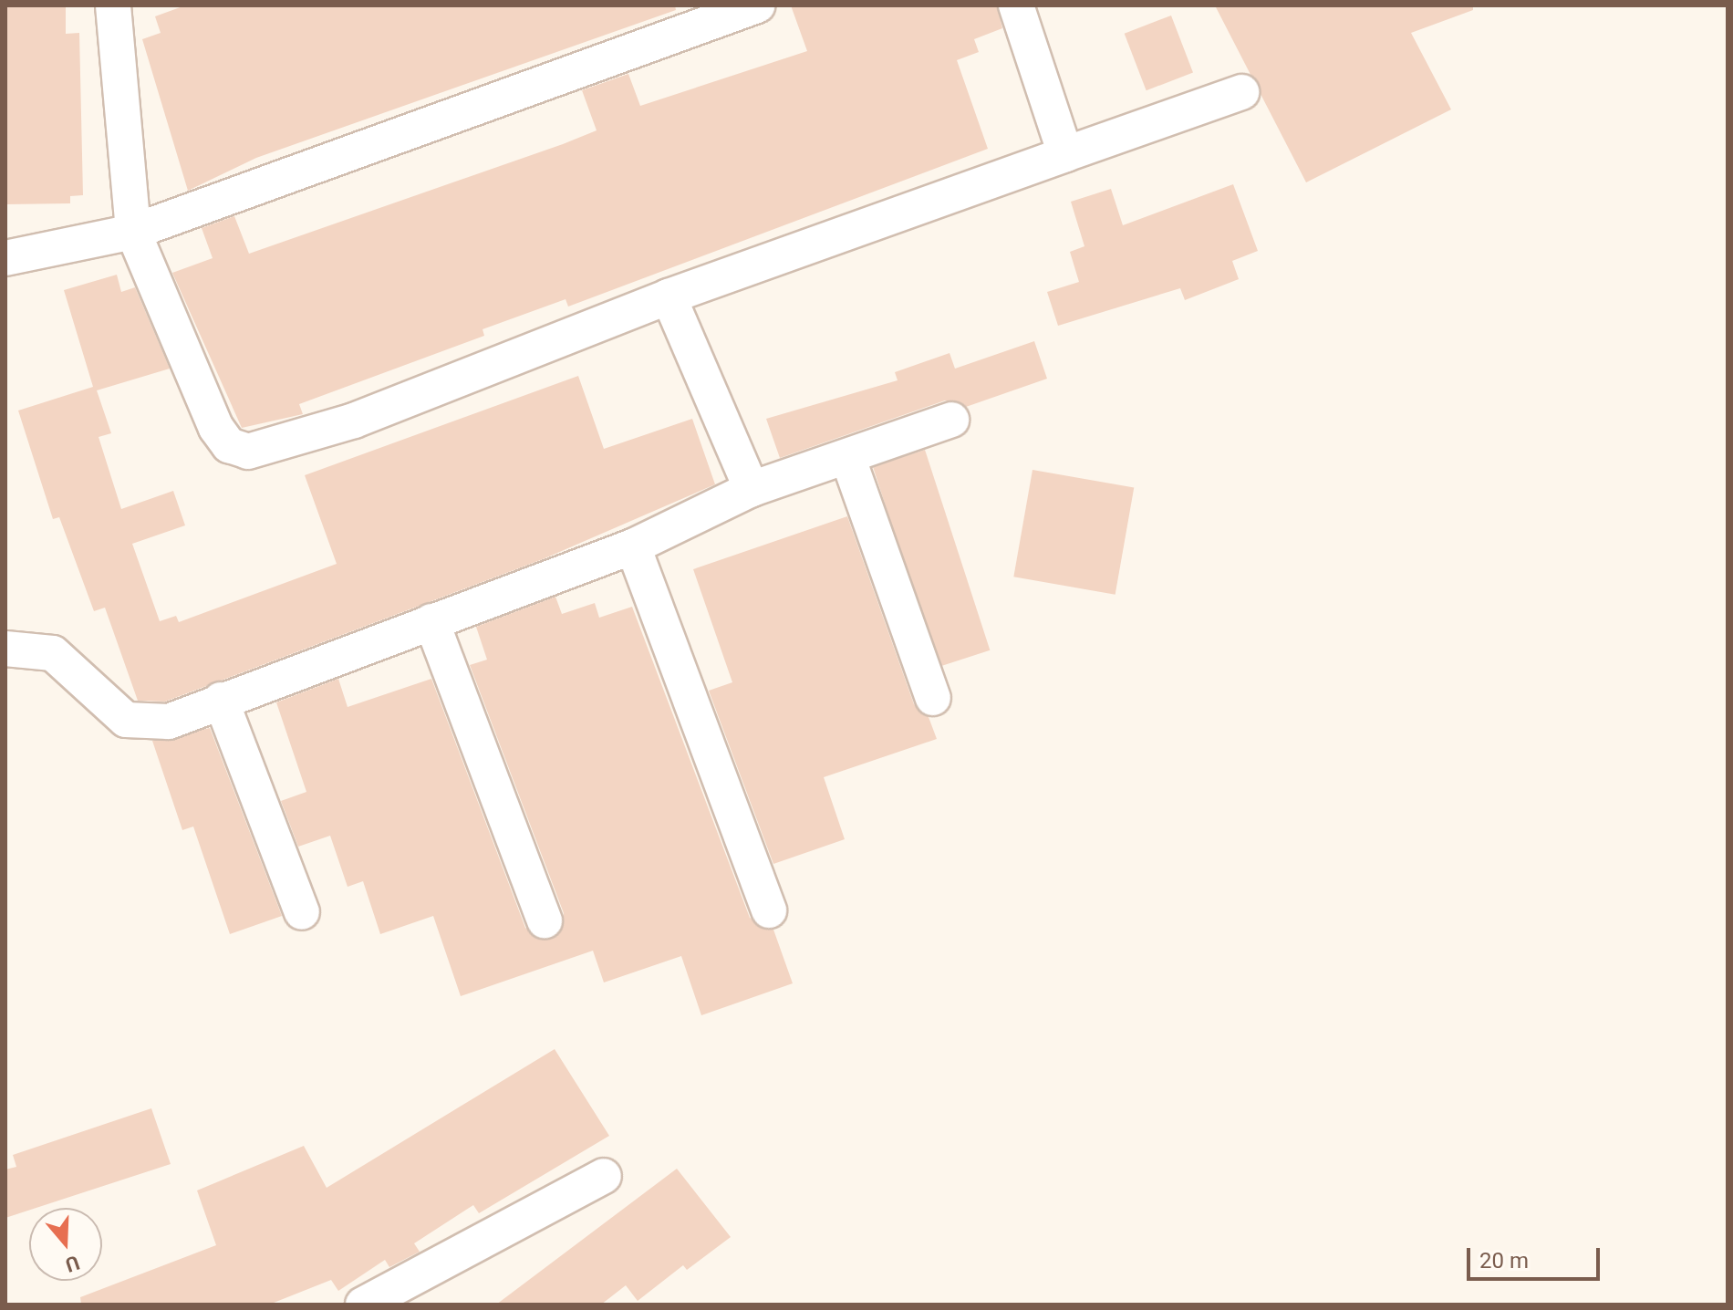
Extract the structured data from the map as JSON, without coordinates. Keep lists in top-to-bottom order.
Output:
{
  "scale_bar": "20 m",
  "north": "bottom"
}
